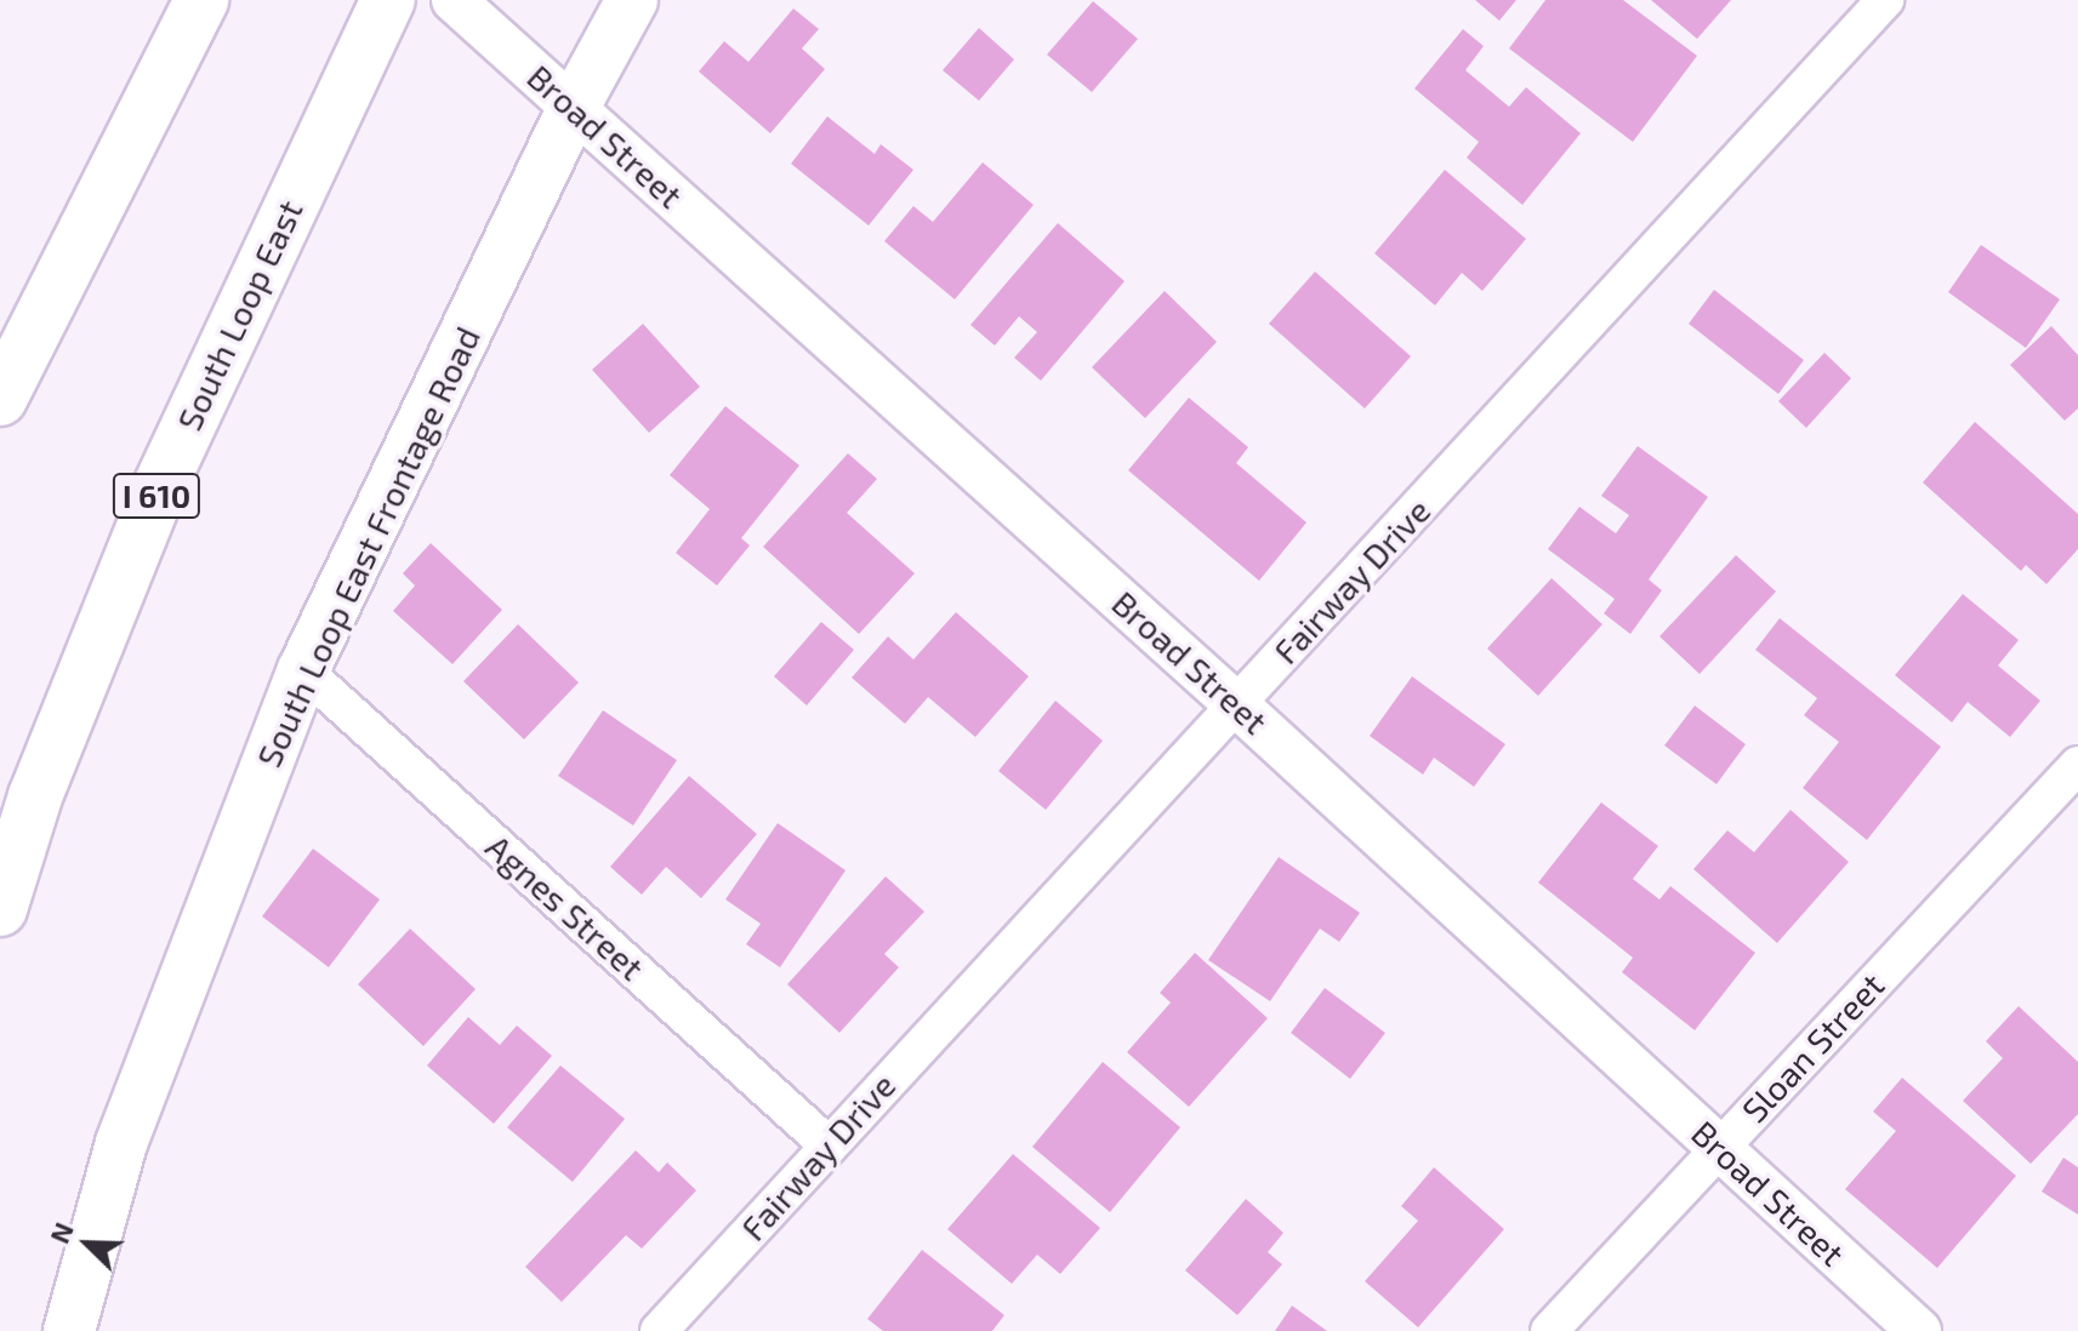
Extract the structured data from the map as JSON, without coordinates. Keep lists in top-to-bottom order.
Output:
{
  "streets": {
    "highway": ["South Loop East", "I 610"],
    "main road": ["South Loop East Frontage Road"],
    "street": [
      "Broad Street",
      "Fairway Drive",
      "Agnes Street",
      "Sloan Street"
    ]
  },
  "crossings": [
    ["Broad Street", "South Loop East Frontage Road"],
    ["Broad Street", "Fairway Drive"],
    ["Broad Street", "Sloan Street"],
    ["South Loop East Frontage Road", "Agnes Street"],
    ["Fairway Drive", "Agnes Street"]
  ],
  "north": "top left"
}
